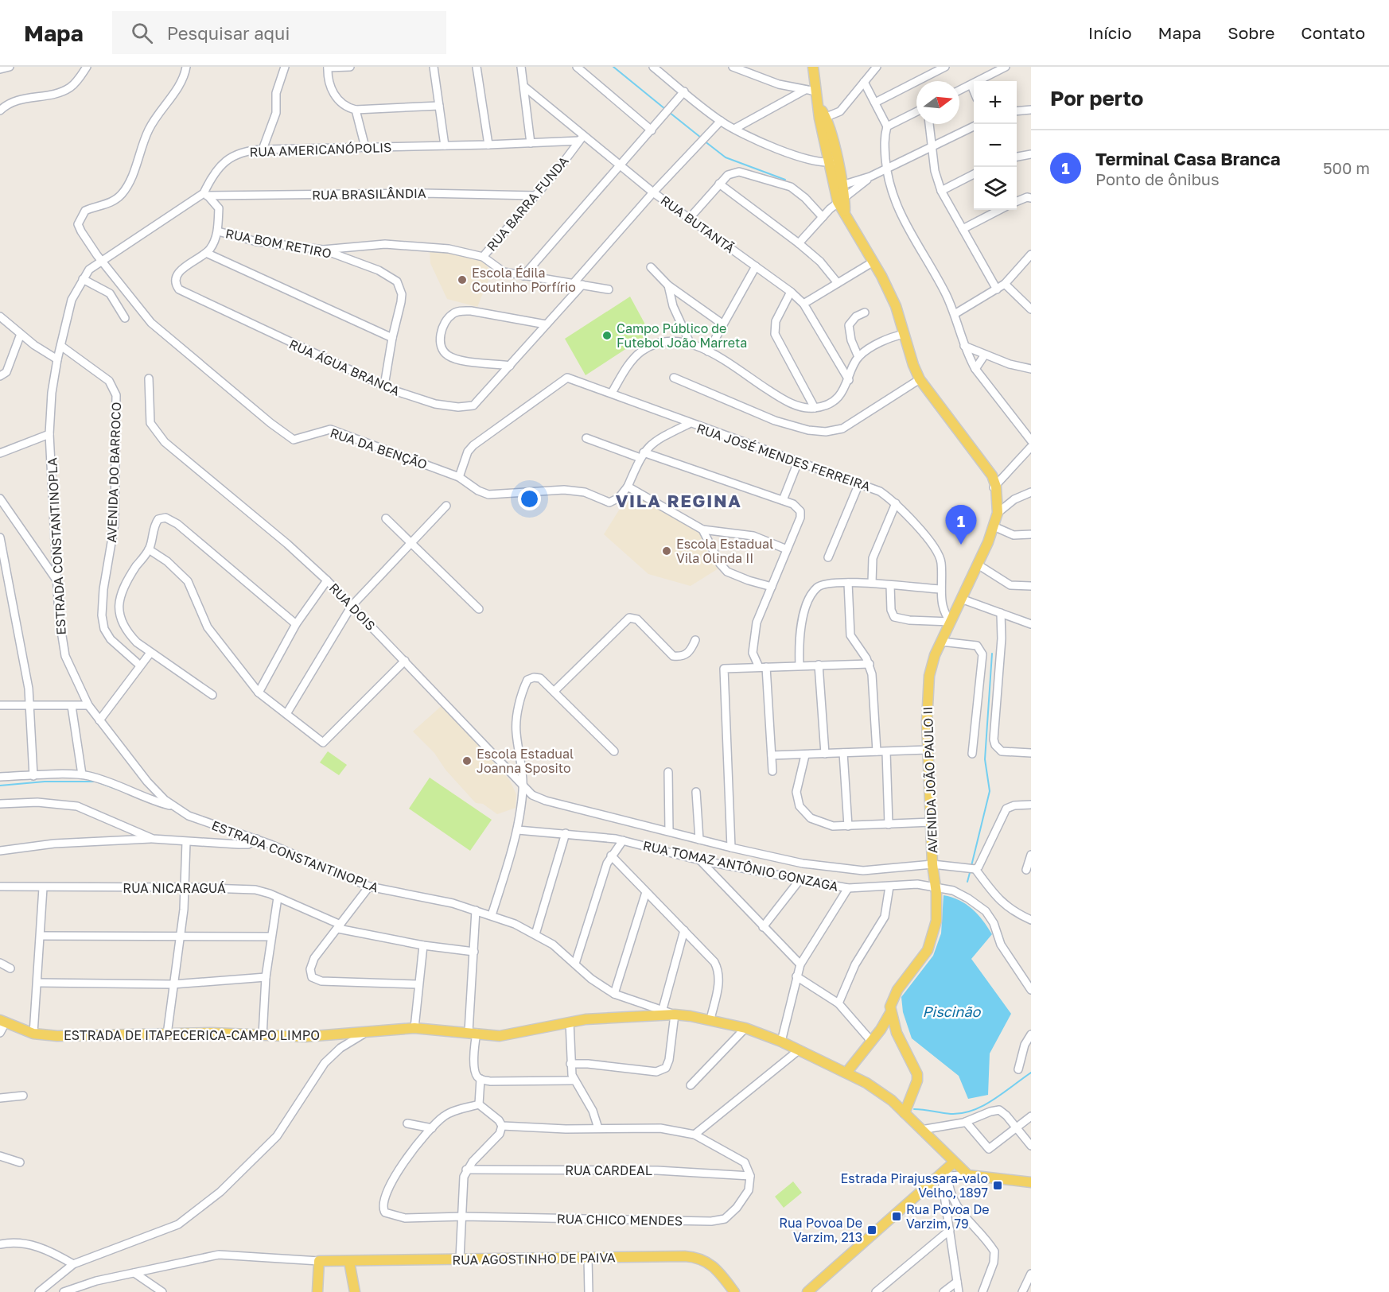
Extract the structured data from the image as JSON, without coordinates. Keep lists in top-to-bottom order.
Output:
{
  "streets": {
    "main road": ["AVENIDA JOÃO PAULO II", "ESTRADA DE ITAPECERICA-CAMPO LIMPO", "RUA AGOSTINHO DE PAIVA"],
    "street": [
      "RUA AMERICANÓPOLIS",
      "RUA BRASILÂNDIA",
      "RUA BARRA FUNDA",
      "RUA BUTANTÃ",
      "RUA BOM RETIRO",
      "RUA ÁGUA BRANCA",
      "RUA DA BENÇÃO",
      "RUA JOSÉ MENDES FERREIRA",
      "AVENIDA DO BARROCO",
      "ESTRADA CONSTANTINOPLA",
      "RUA DOIS",
      "RUA TOMAZ ANTÔNIO GONZAGA",
      "RUA NICARAGUÁ",
      "RUA CARDEAL",
      "RUA CHICO MENDES"
    ]
  },
  "crossings": [
    ["RUA AMERICANÓPOLIS", "RUA BRASILÂNDIA"],
    ["RUA AMERICANÓPOLIS", "RUA BARRA FUNDA"],
    ["RUA AMERICANÓPOLIS", "RUA BUTANTÃ"],
    ["RUA AMERICANÓPOLIS", "RUA ÁGUA BRANCA"],
    ["RUA AMERICANÓPOLIS", "RUA DA BENÇÃO"],
    ["RUA BRASILÂNDIA", "RUA BARRA FUNDA"],
    ["RUA BRASILÂNDIA", "RUA ÁGUA BRANCA"],
    ["RUA BARRA FUNDA", "RUA BUTANTÃ"],
    ["RUA BARRA FUNDA", "RUA ÁGUA BRANCA"],
    ["RUA BOM RETIRO", "RUA ÁGUA BRANCA"],
    ["RUA DA BENÇÃO", "RUA JOSÉ MENDES FERREIRA"],
    ["RUA JOSÉ MENDES FERREIRA", "AVENIDA JOÃO PAULO II"],
    ["ESTRADA CONSTANTINOPLA", "ESTRADA DE ITAPECERICA-CAMPO LIMPO"],
    ["RUA DOIS", "AVENIDA JOÃO PAULO II"],
    ["AVENIDA JOÃO PAULO II", "RUA TOMAZ ANTÔNIO GONZAGA"],
    ["AVENIDA JOÃO PAULO II", "ESTRADA DE ITAPECERICA-CAMPO LIMPO"],
    ["RUA CARDEAL", "RUA CHICO MENDES"]
  ],
  "districts": ["VILA REGINA"],
  "water": ["Piscinão"],
  "places": {
    "other": [
      "Escola Édila Coutinho Porfírio",
      "Campo Público de Futebol João Marreta",
      "Escola Estadual Vila Olinda II",
      "Escola Estadual Joanna Sposito"
    ],
    "transit": ["Estrada Pirajussara-valo Velho, 1897", "Rua Povoa De Varzim, 79", "Rua Povoa De Varzim, 213"]
  },
  "north": "right",
  "page": {
    "header": "Mapa",
    "search": "Pesquisar aqui",
    "nav": [
      "Início",
      "Mapa",
      "Sobre",
      "Contato"
    ],
    "heading": "Por perto",
    "map_buttons": ["+", "−"],
    "list": [
      {
        "mark": "1",
        "name": "Terminal Casa Branca",
        "note": "Ponto de ônibus",
        "value": "500 m"
      }
    ],
    "pins": "1"
  }
}
